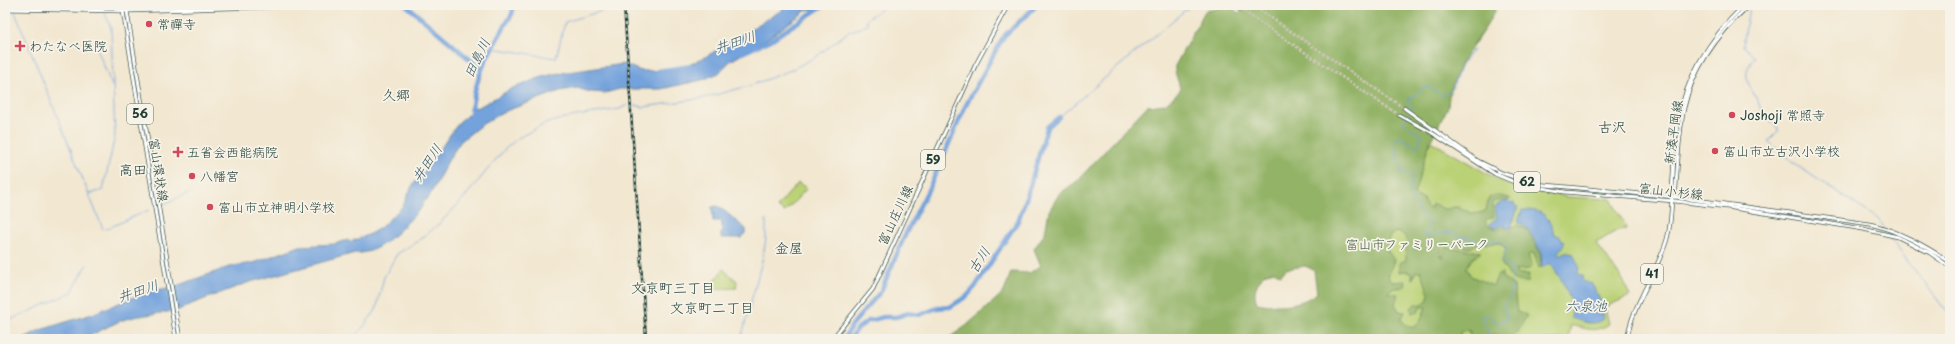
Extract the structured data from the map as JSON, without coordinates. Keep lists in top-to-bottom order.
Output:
{
  "streets": {
    "main road": [
      "56",
      "新湊平岡線",
      "59",
      "富山環状線",
      "62",
      "富山小杉線",
      "富山庄川線",
      "41"
    ]
  },
  "crossings": [
    ["新湊平岡線", "富山小杉線"]
  ],
  "districts": [
    "久郷",
    "古沢",
    "高田",
    "金屋",
    "文京町三丁目",
    "文京町二丁目"
  ],
  "water": [
    "井田川",
    "田島川",
    "古川",
    "六泉池"
  ],
  "parks": ["富山市ファミリーパーク"],
  "places": {
    "other": [
      "常禪寺",
      "Joshoji 常照寺",
      "富山市立古沢小学校",
      "八幡宮",
      "富山市立神明小学校"
    ],
    "health": ["わたなべ医院", "五省会西能病院"]
  }
}
